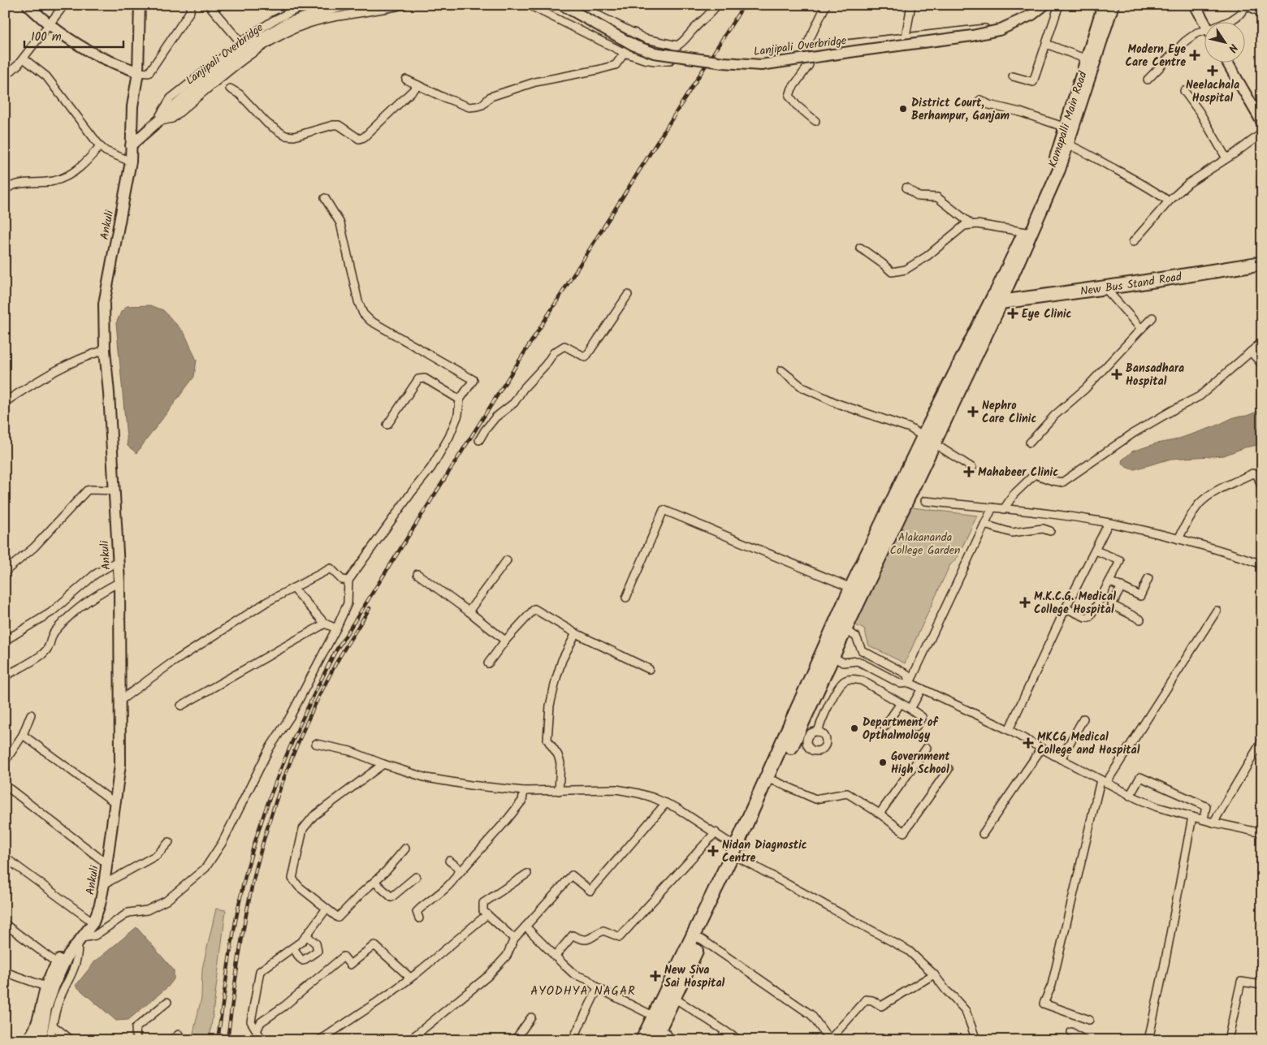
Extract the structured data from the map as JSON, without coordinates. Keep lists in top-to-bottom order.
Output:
{
  "streets": {
    "highway": ["New Bus Stand Road"],
    "main road": ["Lanjipali Overbridge", "Komapalli Main Road", "Ankuli"]
  },
  "crossings": [
    ["Lanjipali Overbridge", "Ankuli"]
  ],
  "districts": ["AYODHYA NAGAR"],
  "parks": ["Alakananda College Garden"],
  "places": {
    "health": [
      "Modern Eye Care Centre",
      "Neelachala Hospital",
      "Eye Clinic",
      "Bansadhara Hospital",
      "Nephro Care Clinic",
      "Mahabeer Clinic",
      "M.K.C.G. Medical College Hospital",
      "MKCG Medical College and Hospital",
      "Nidan Diagnostic Centre",
      "New Siva Sai Hospital"
    ],
    "other": ["District Court, Berhampur, Ganjam", "Department of Opthalmology", "Government High School"]
  },
  "scale_bar": "100 m",
  "north": "bottom right"
}
